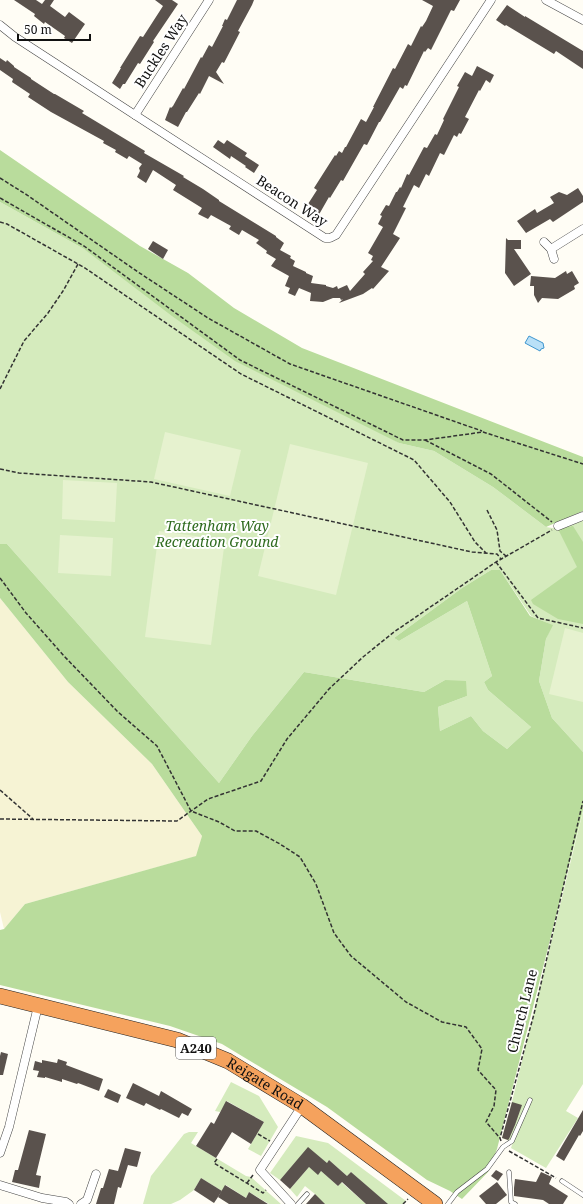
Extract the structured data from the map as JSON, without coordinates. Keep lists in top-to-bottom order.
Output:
{
  "streets": {
    "highway": ["A240", "Reigate Road"],
    "street": ["Buckles Way", "Beacon Way"],
    "path": ["Church Lane"]
  },
  "crossings": [
    ["Buckles Way", "Beacon Way"]
  ],
  "parks": ["Tattenham Way Recreation Ground"],
  "scale_bar": "50 m"
}
